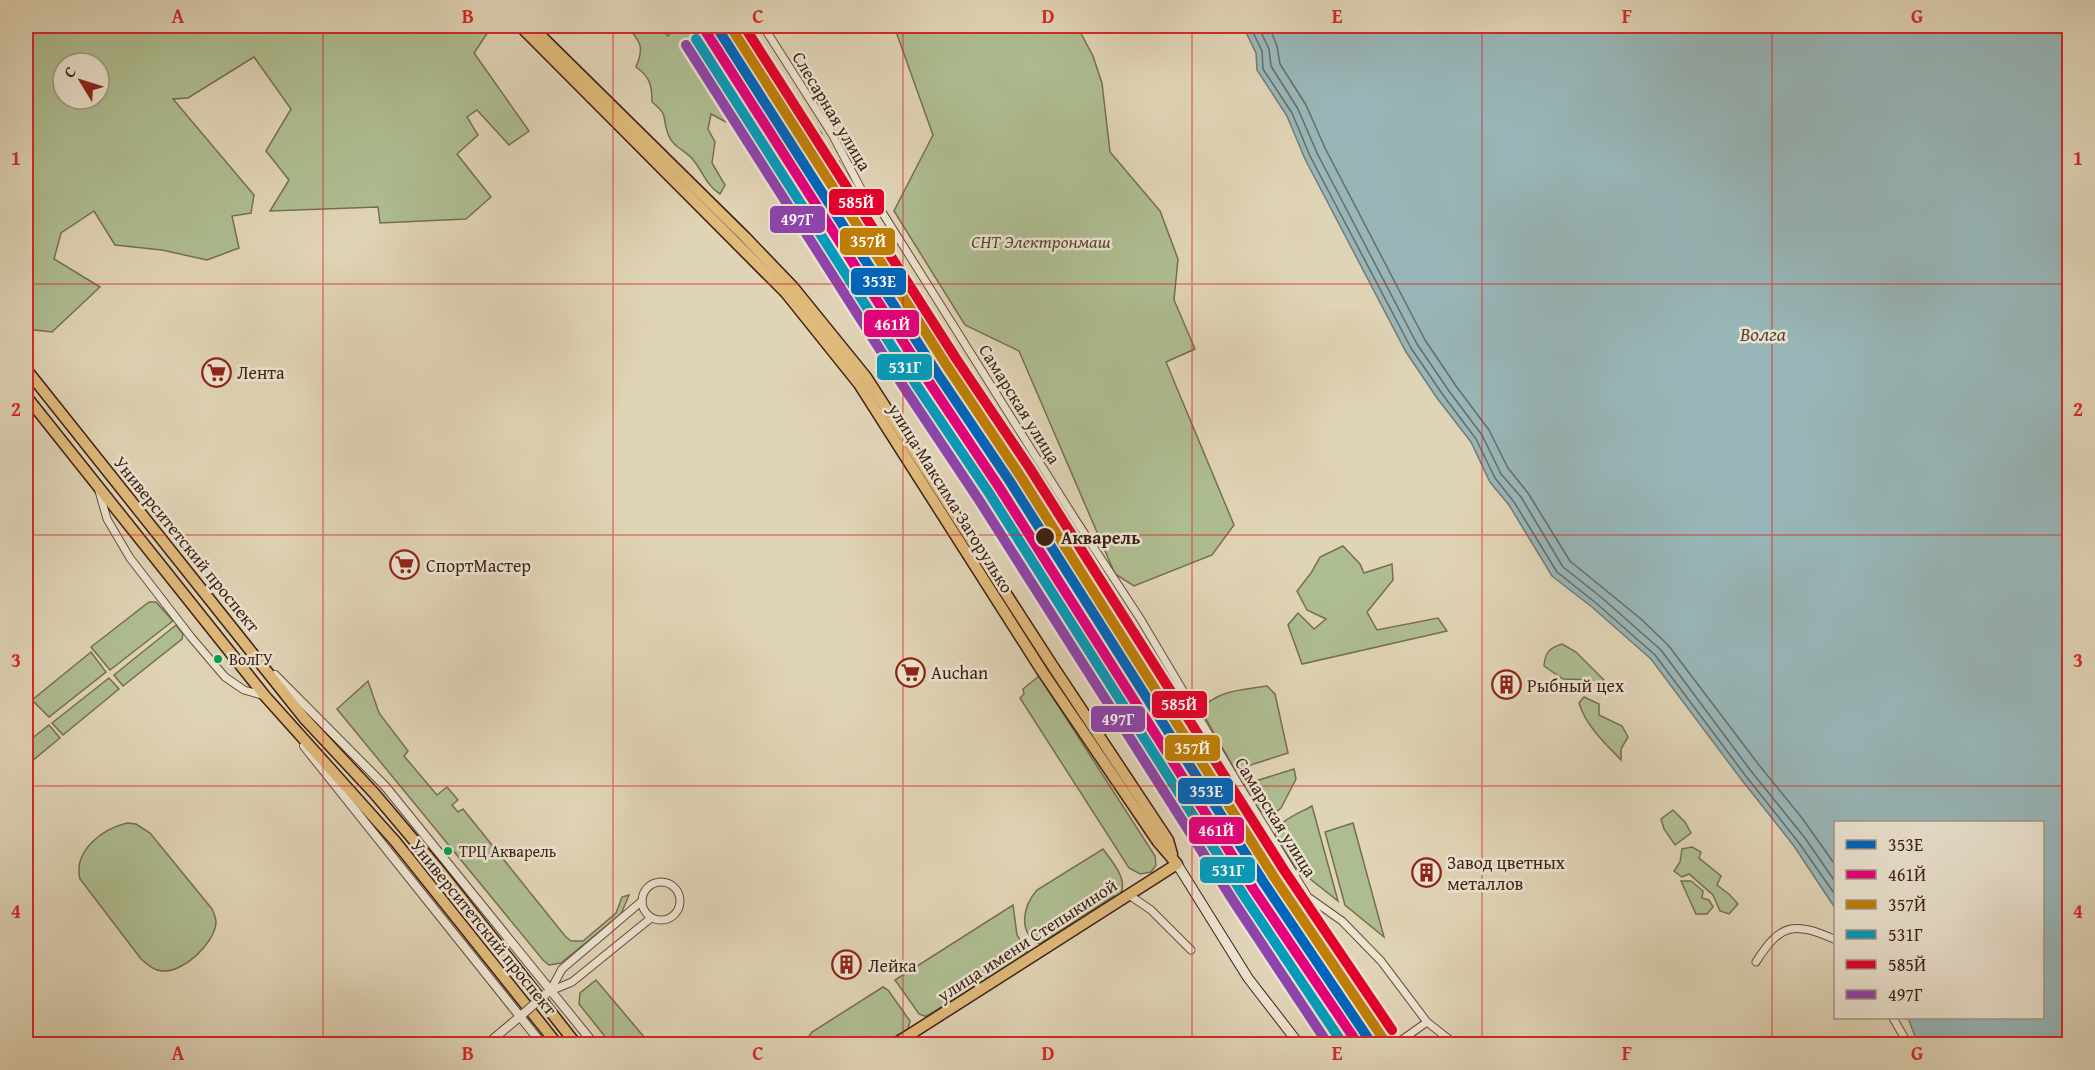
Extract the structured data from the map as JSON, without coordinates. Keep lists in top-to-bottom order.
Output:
{
  "streets": {
    "main road": ["улица Максима Загорулько", "Университетский проспект", "улица имени Степыкиной"],
    "street": ["Слесарная улица", "Самарская улица"]
  },
  "crossings": [
    ["Слесарная улица", "Самарская улица"],
    ["улица Максима Загорулько", "улица имени Степыкиной"]
  ],
  "water": ["Волга"],
  "parks": ["СНТ Электронмаш"],
  "places": {
    "supermarket": ["Лента", "СпортМастер", "Auchan"],
    "other": ["Акварель", "ВолГУ", "ТРЦ Акварель"],
    "building": ["Рыбный цех", "Завод цветных металлов", "Лейка"]
  },
  "lines": [
    "transit line 353Е",
    "transit line 357Й",
    "transit line 585Й",
    "transit line 461Й",
    "transit line 531Г",
    "transit line 497Г"
  ],
  "legend": [
    "353Е",
    "461Й",
    "357Й",
    "531Г",
    "585Й",
    "497Г"
  ],
  "north": "top left",
  "grid": {
    "columns": [
      "A",
      "B",
      "C",
      "D",
      "E",
      "F",
      "G"
    ],
    "rows": [
      "1",
      "2",
      "3",
      "4"
    ]
  }
}
